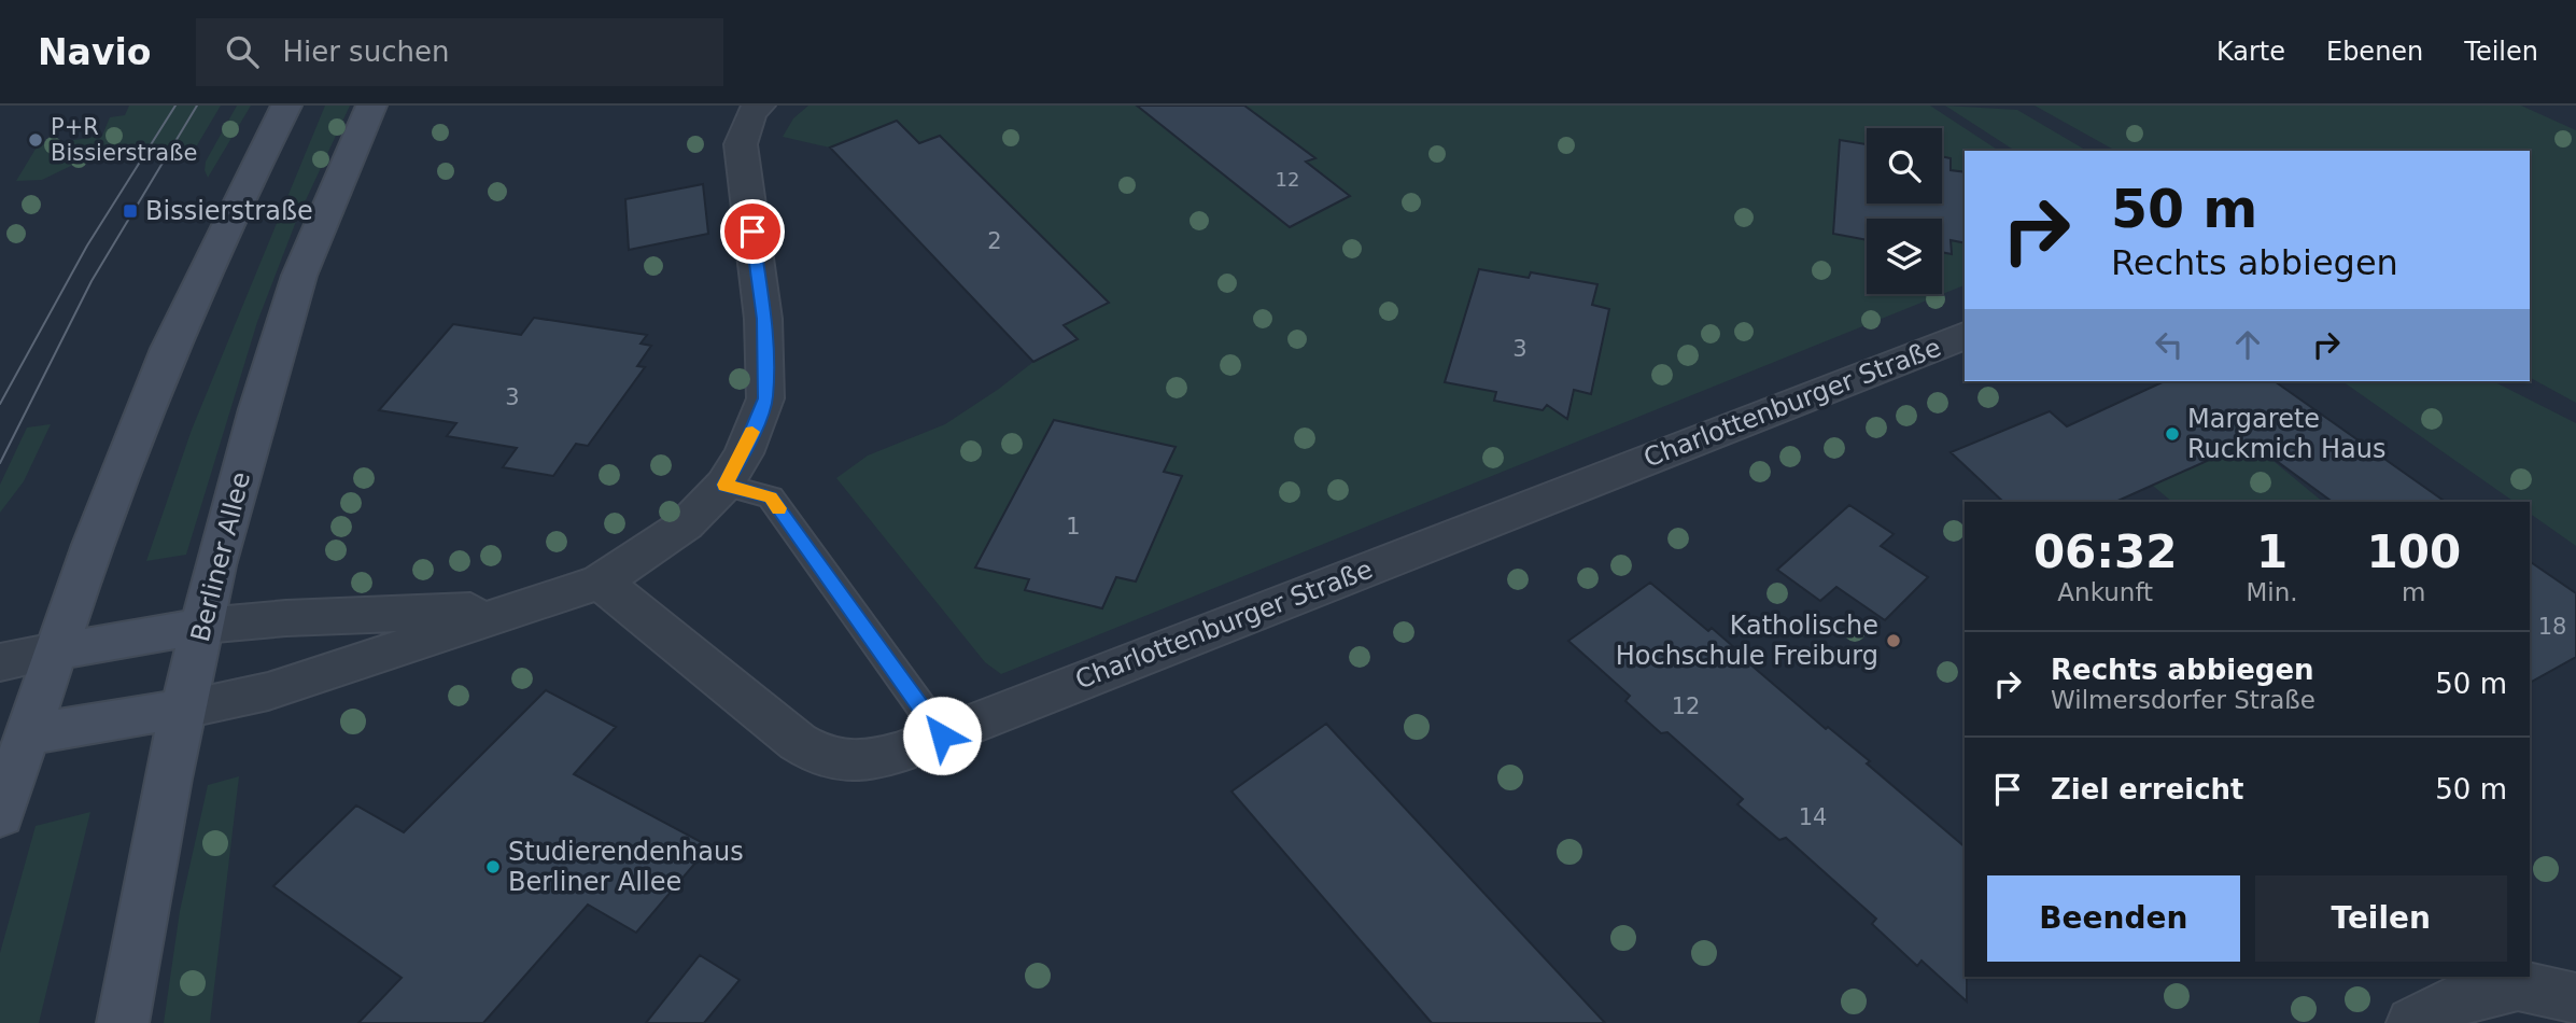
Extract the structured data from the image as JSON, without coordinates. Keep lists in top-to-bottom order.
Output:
{
  "streets": {
    "main road": ["Berliner Allee"],
    "street": ["Charlottenburger Straße"]
  },
  "places": {
    "other": [
      "P+R Bissierstraße",
      "Margarete Ruckmich Haus",
      "Katholische Hochschule Freiburg",
      "Studierendenhaus Berliner Allee"
    ],
    "transit": ["Bissierstraße"]
  },
  "house_numbers": [
    "12",
    "2",
    "3",
    "3",
    "1",
    "18",
    "12",
    "14"
  ],
  "page": {
    "header": "Navio",
    "search": "Hier suchen",
    "nav": ["Karte", "Ebenen", "Teilen"],
    "turn": ["50 m", "Rechts abbiegen"],
    "eta": [
      "06:32",
      "Ankunft",
      "1",
      "Min.",
      "100",
      "m"
    ],
    "list": [
      {
        "name": "Rechts abbiegen",
        "note": "Wilmersdorfer Straße",
        "value": "50 m"
      },
      {
        "name": "Ziel erreicht",
        "value": "50 m"
      }
    ],
    "buttons": ["Beenden", "Teilen"]
  }
}
